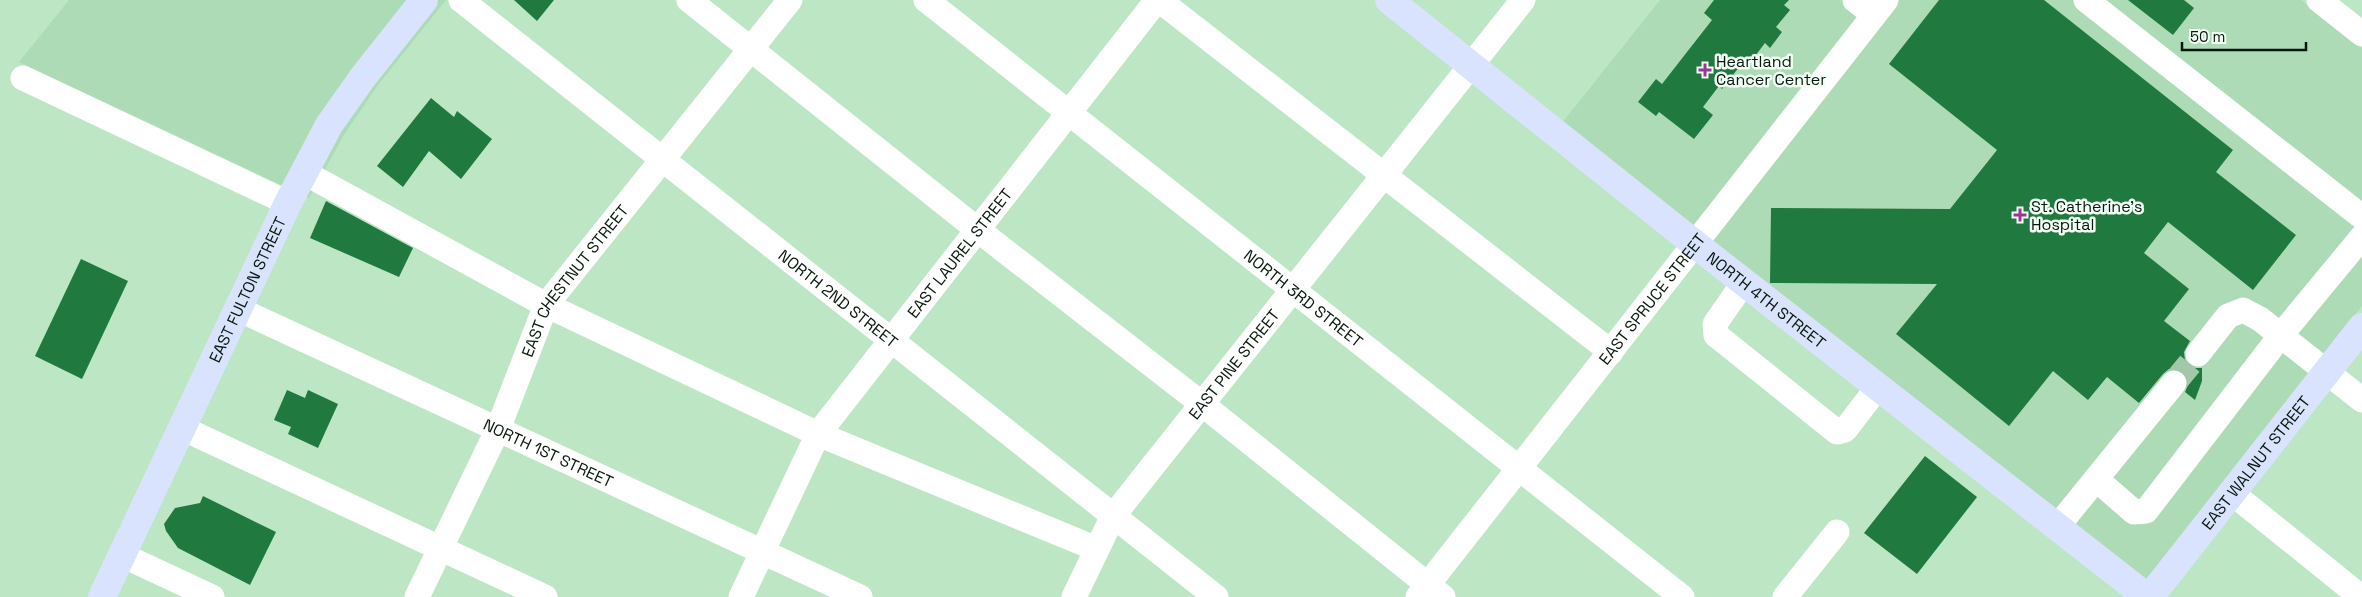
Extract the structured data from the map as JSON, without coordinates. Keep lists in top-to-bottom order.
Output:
{
  "streets": {
    "main road": ["EAST FULTON STREET", "NORTH 4TH STREET", "EAST WALNUT STREET"],
    "street": [
      "EAST LAUREL STREET",
      "EAST CHESTNUT STREET",
      "NORTH 2ND STREET",
      "NORTH 3RD STREET",
      "EAST SPRUCE STREET",
      "EAST PINE STREET",
      "NORTH 1ST STREET"
    ]
  },
  "crossings": [
    ["EAST LAUREL STREET", "NORTH 2ND STREET"],
    ["EAST LAUREL STREET", "NORTH 3RD STREET"],
    ["EAST LAUREL STREET", "NORTH 1ST STREET"],
    ["EAST CHESTNUT STREET", "NORTH 2ND STREET"],
    ["EAST CHESTNUT STREET", "NORTH 1ST STREET"],
    ["EAST FULTON STREET", "NORTH 1ST STREET"],
    ["NORTH 2ND STREET", "EAST PINE STREET"],
    ["NORTH 3RD STREET", "EAST SPRUCE STREET"],
    ["NORTH 3RD STREET", "EAST PINE STREET"],
    ["EAST SPRUCE STREET", "NORTH 4TH STREET"],
    ["NORTH 4TH STREET", "EAST PINE STREET"],
    ["NORTH 4TH STREET", "EAST WALNUT STREET"]
  ],
  "places": {
    "health": ["Heartland Cancer Center", "St. Catherine's Hospital"]
  },
  "scale_bar": "50 m"
}
